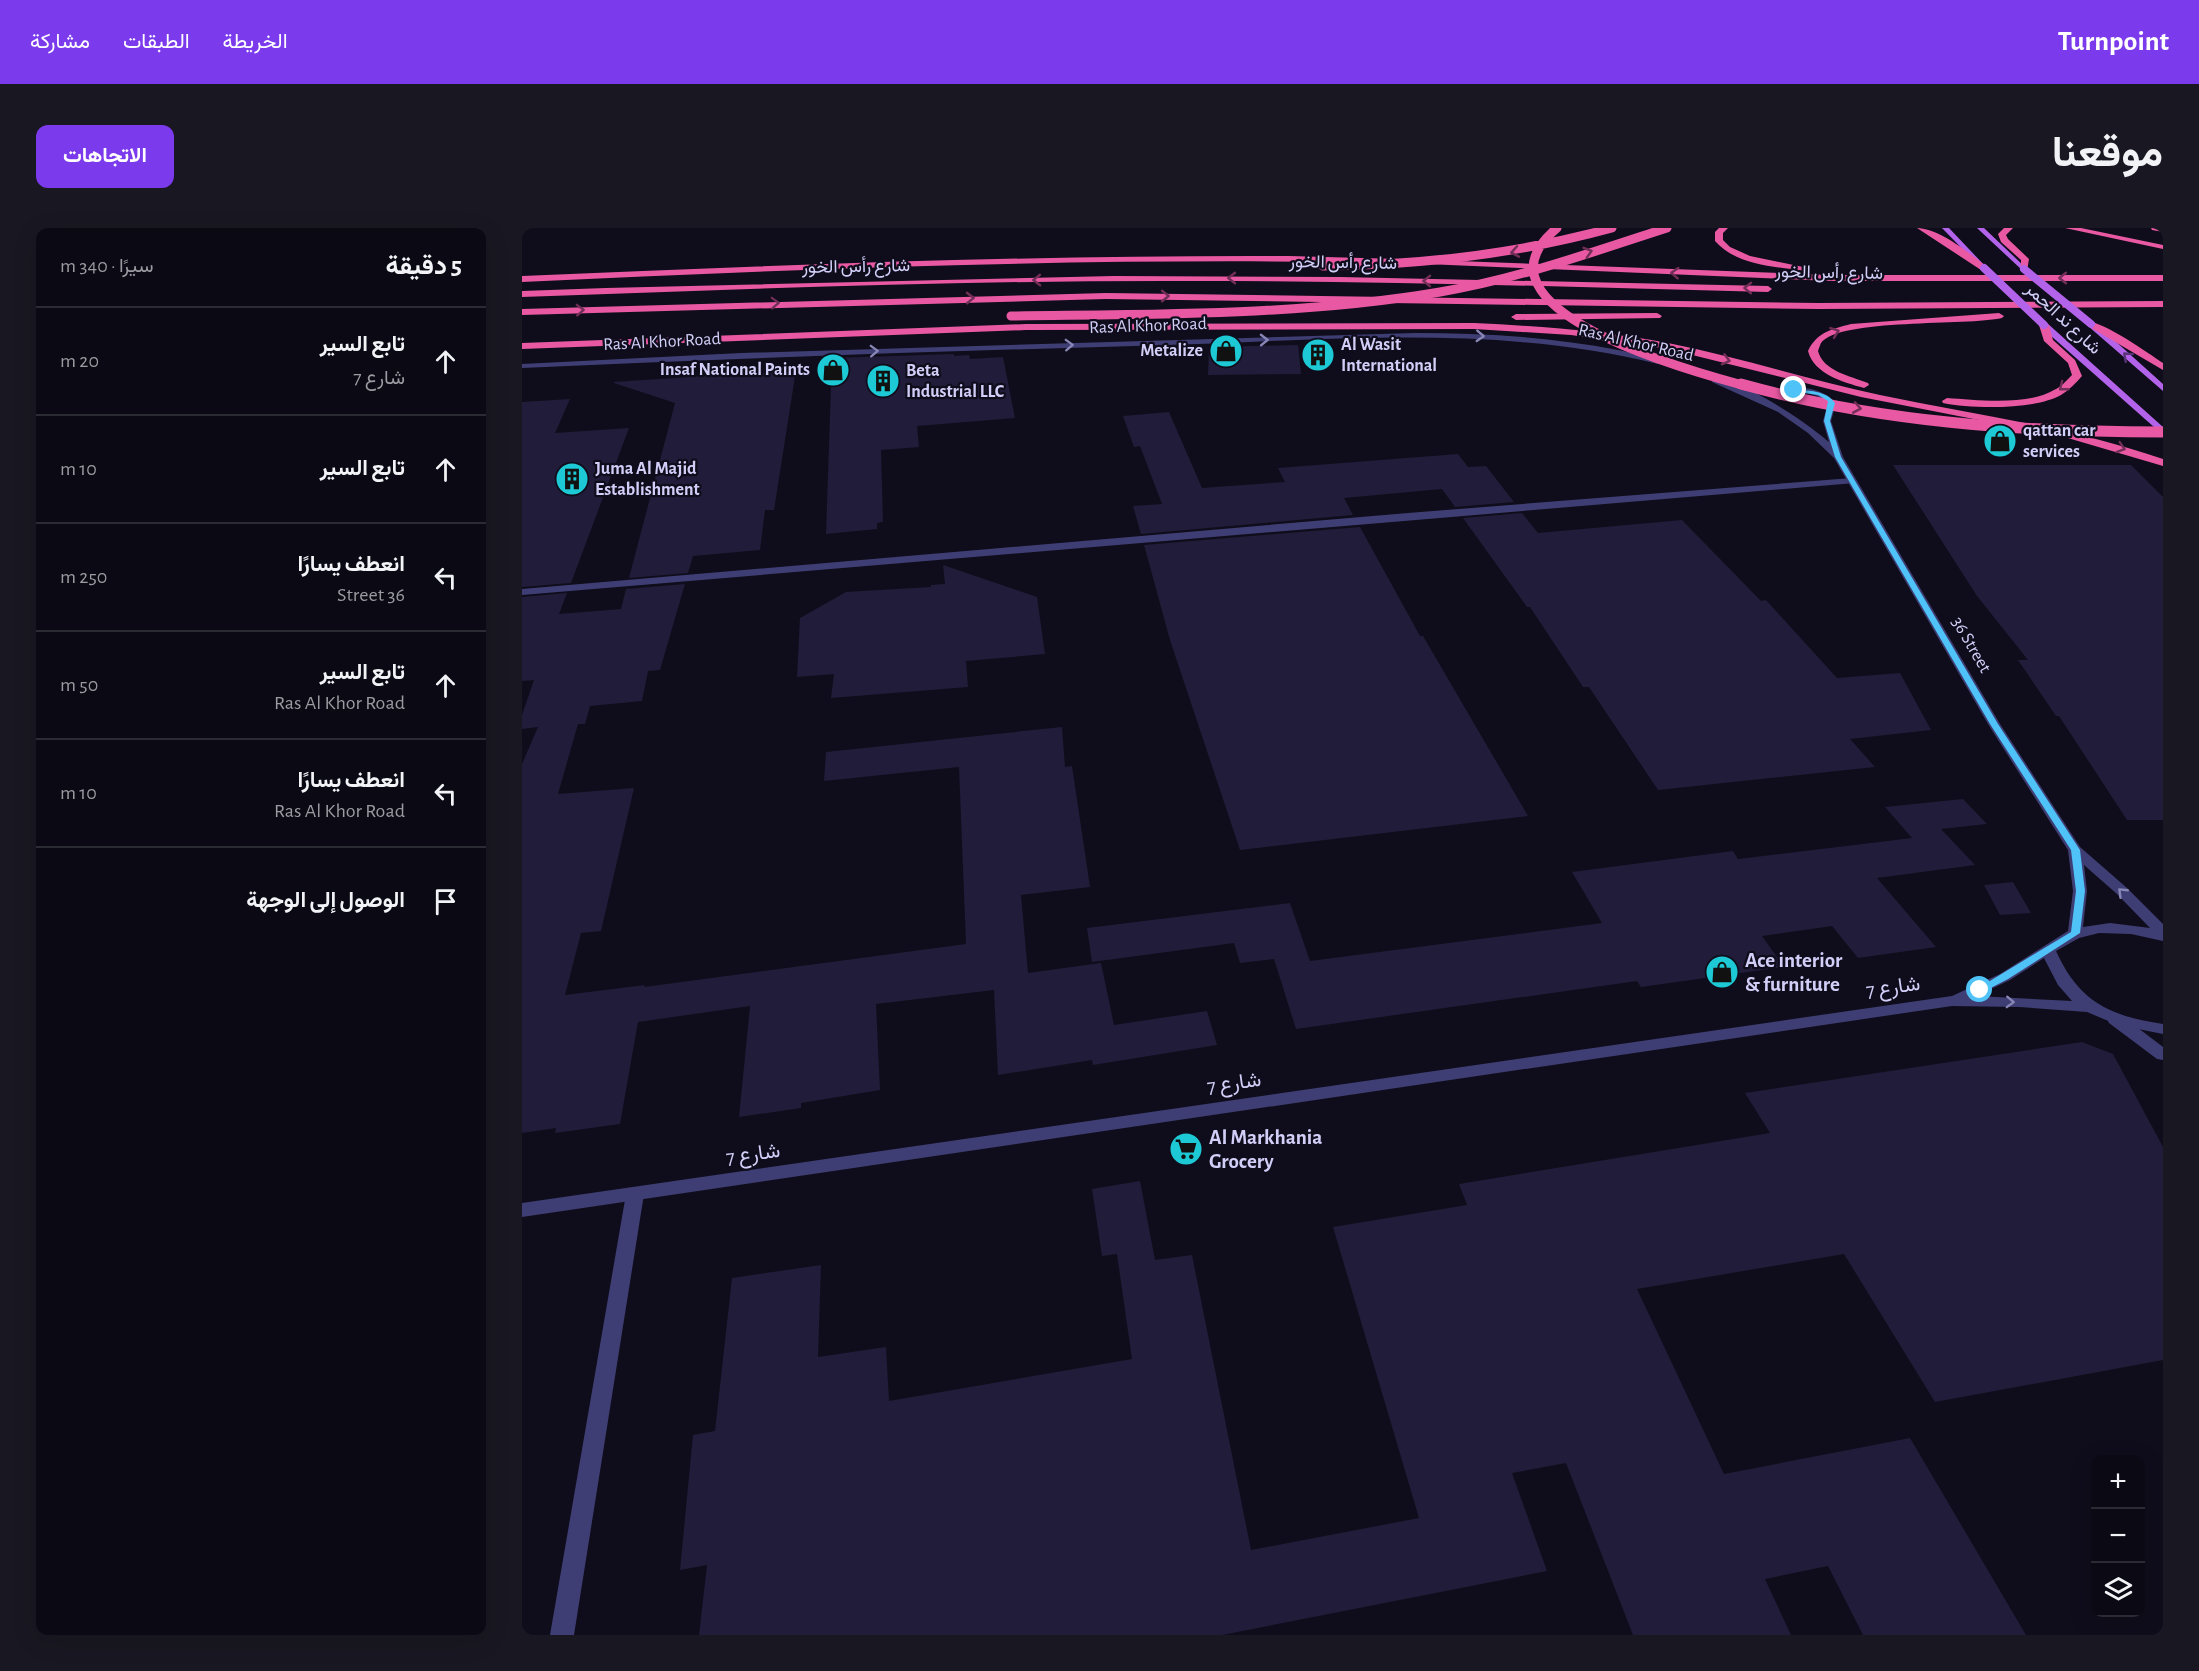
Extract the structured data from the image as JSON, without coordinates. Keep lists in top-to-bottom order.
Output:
{
  "streets": {
    "highway": ["شارع رأس الخور"],
    "main road": ["شارع ند الحمر"],
    "street": ["Ras Al Khor Road", "36 Street", "شارع 7"]
  },
  "crossings": [
    ["Ras Al Khor Road", "36 Street"],
    ["36 Street", "شارع 7"]
  ],
  "one_way": ["Ras Al Khor Road"],
  "places": {
    "shop": [
      "Metalize",
      "Insaf National Paints",
      "qattan car services",
      "Ace interior & furniture"
    ],
    "building": ["Al Wasit International", "Beta Industrial LLC", "Juma Al Majid Establishment"],
    "supermarket": ["Al Markhania Grocery"]
  },
  "page": {
    "header": "Turnpoint",
    "nav": ["الخريطة", "الطبقات", "مشاركة"],
    "title": "موقعنا",
    "buttons": "الاتجاهات",
    "heading": ["5 دقيقة", "سيرًا · 340 m"],
    "list": [
      ["تابع السير", "شارع 7", "20 m"],
      ["تابع السير", "10 m"],
      ["انعطف يسارًا", "36 Street", "250 m"],
      ["تابع السير", "Ras Al Khor Road", "50 m"],
      ["انعطف يسارًا", "Ras Al Khor Road", "10 m"],
      "الوصول إلى الوجهة"
    ],
    "map_buttons": ["+", "−"]
  }
}
